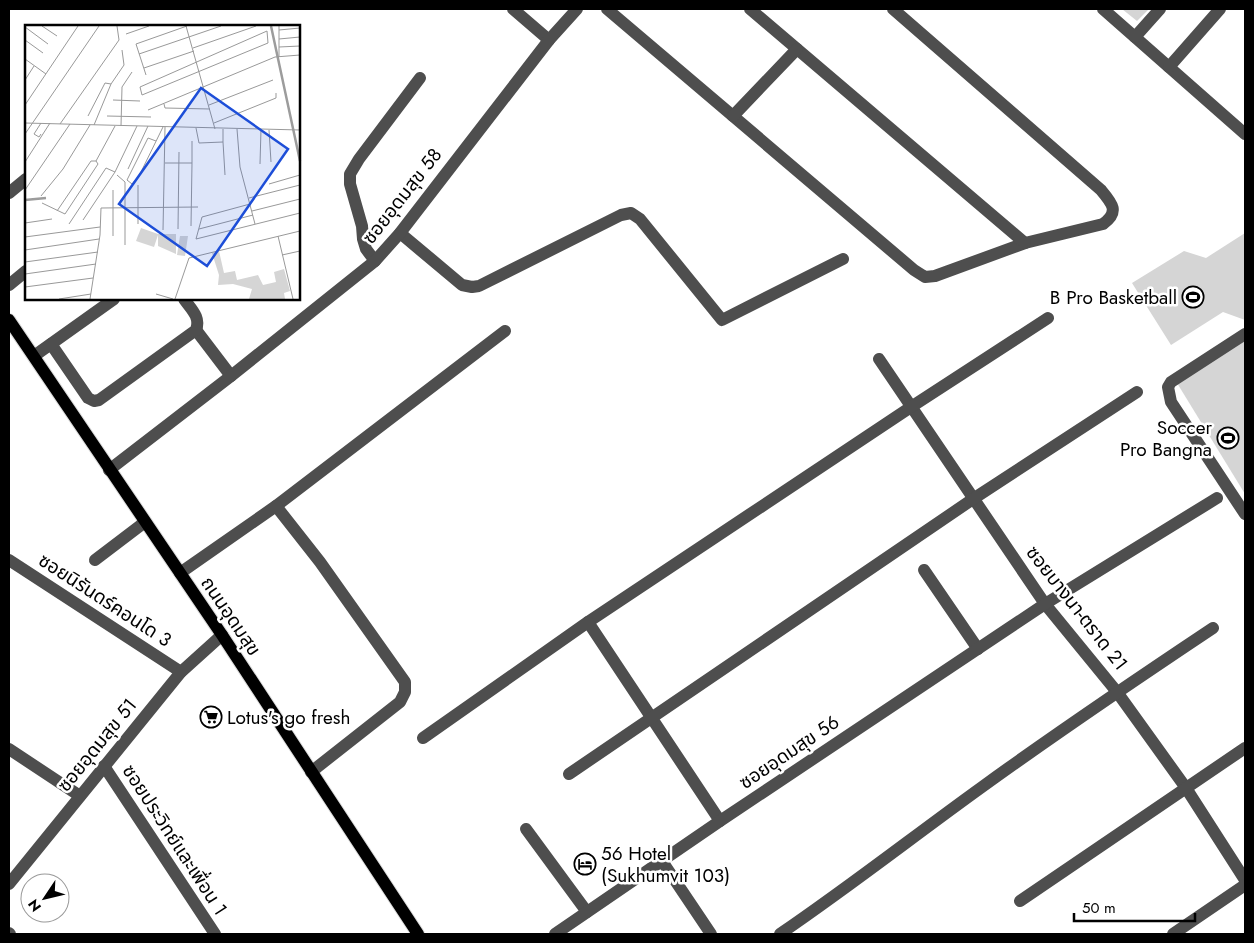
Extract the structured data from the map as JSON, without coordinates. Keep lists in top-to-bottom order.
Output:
{
  "streets": {
    "main road": ["ถนนอุดมสุข"],
    "street": [
      "ซอยอุดมสุข 58",
      "ซอยนิรันดร์คอนโด 3",
      "ซอยบางนา-ตราด 21",
      "ซอยอุดมสุข 51",
      "ซอยอุดมสุข 56",
      "ซอยประวิทย์และเพื่อน 1"
    ]
  },
  "crossings": [
    ["ซอยอุดมสุข 58", "ถนนอุดมสุข"],
    ["ซอยนิรันดร์คอนโด 3", "ซอยอุดมสุข 51"],
    ["ซอยบางนา-ตราด 21", "ซอยอุดมสุข 56"],
    ["ถนนอุดมสุข", "ซอยอุดมสุข 51"],
    ["ซอยอุดมสุข 51", "ซอยประวิทย์และเพื่อน 1"]
  ],
  "places": {
    "sports": ["B Pro Basketball", "Soccer Pro Bangna"],
    "supermarket": ["Lotus's go fresh"],
    "hotel": ["56 Hotel (Sukhumvit 103)"]
  },
  "scale_bar": "50 m",
  "north": "bottom left"
}
